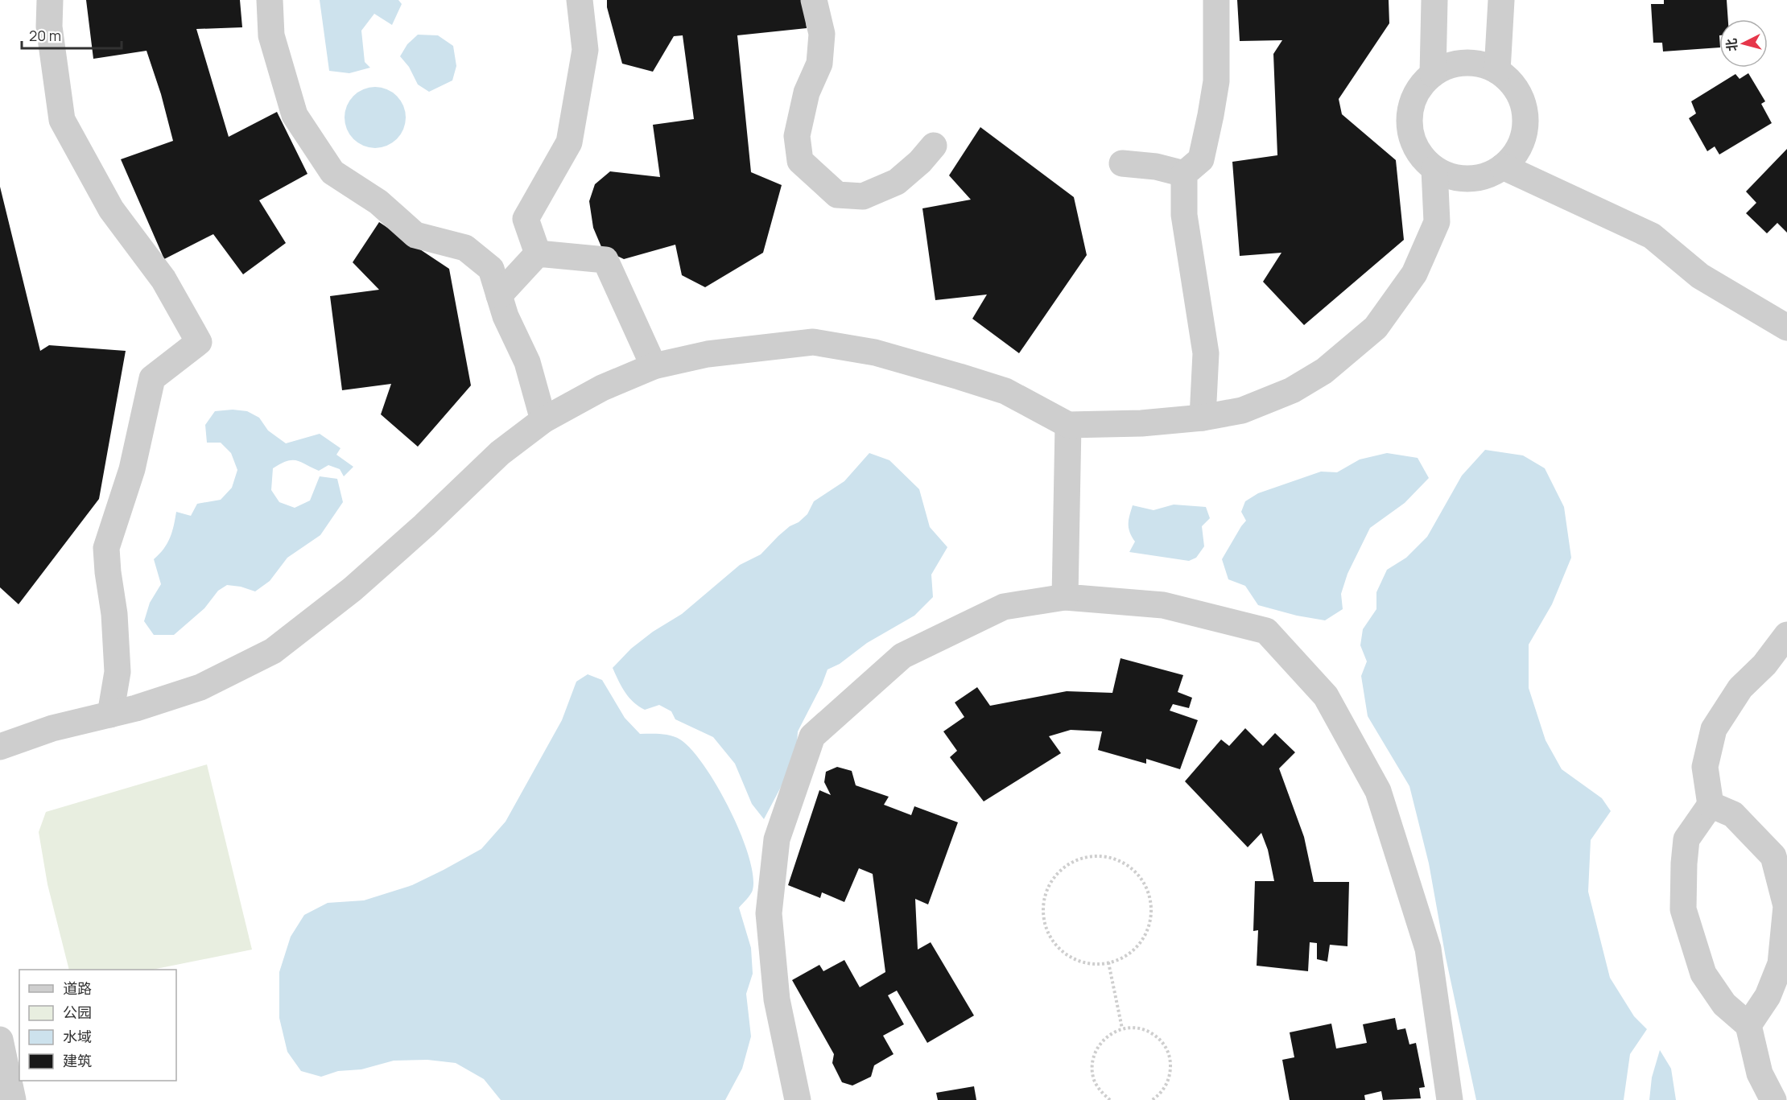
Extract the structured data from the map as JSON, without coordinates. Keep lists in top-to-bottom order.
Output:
{
  "legend": [
    "道路",
    "公园",
    "水域",
    "建筑"
  ],
  "scale_bar": "20 m",
  "north": "left"
}
